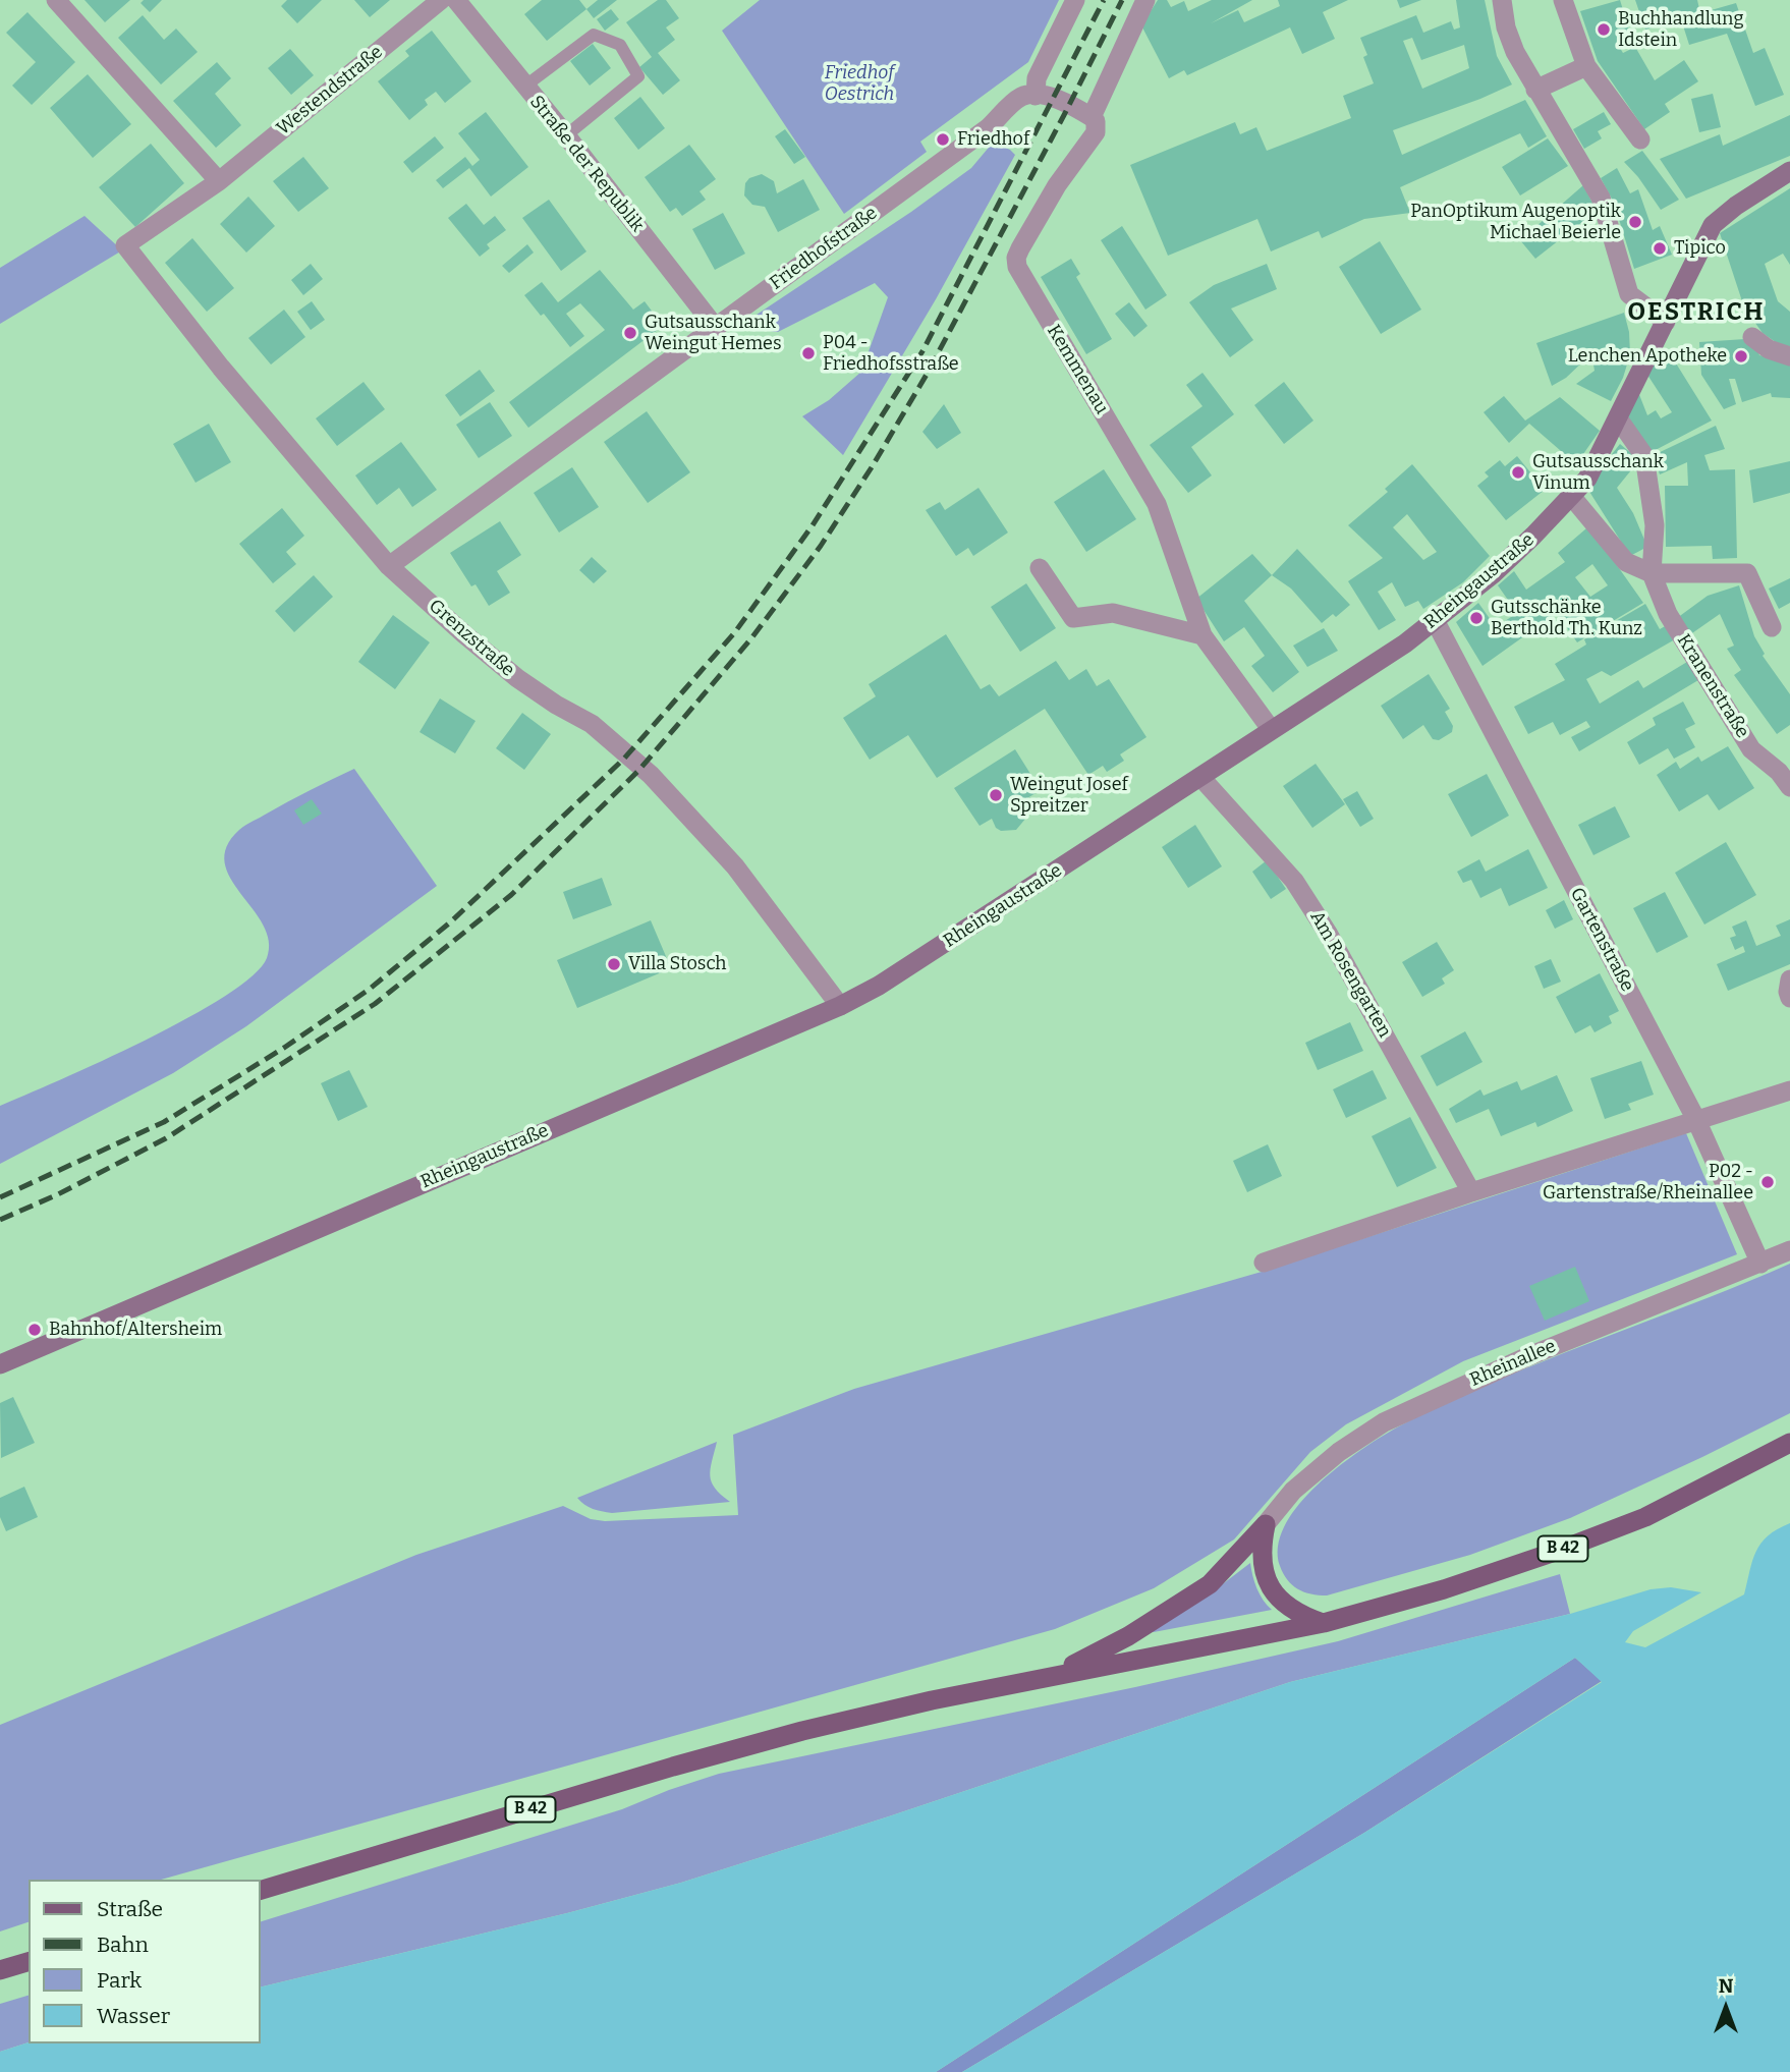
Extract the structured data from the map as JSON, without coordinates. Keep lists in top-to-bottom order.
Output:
{
  "streets": {
    "main road": ["Rheingaustraße", "B 42"],
    "street": [
      "Westendstraße",
      "Straße der Republik",
      "Friedhofstraße",
      "Kemmenau",
      "Grenzstraße",
      "Kranenstraße",
      "Gartenstraße",
      "Am Rosengarten",
      "Rheinallee"
    ]
  },
  "crossings": [
    ["Westendstraße", "Grenzstraße"],
    ["Straße der Republik", "Friedhofstraße"],
    ["Friedhofstraße", "Grenzstraße"],
    ["Kemmenau", "Rheingaustraße"],
    ["Rheingaustraße", "Grenzstraße"],
    ["Rheingaustraße", "Kranenstraße"],
    ["Rheingaustraße", "Gartenstraße"],
    ["Rheingaustraße", "Am Rosengarten"],
    ["Gartenstraße", "Rheinallee"]
  ],
  "districts": ["OESTRICH"],
  "parks": ["Friedhof Oestrich"],
  "places": [
    "Buchhandlung Idstein",
    "Friedhof",
    "PanOptikum Augenoptik Michael Beierle",
    "Tipico",
    "Gutsausschank Weingut Hemes",
    "P04 - Friedhofsstraße",
    "Lenchen Apotheke",
    "Gutsausschank Vinum",
    "Gutsschänke Berthold Th. Kunz",
    "Weingut Josef Spreitzer",
    "Villa Stosch",
    "P02 - Gartenstraße/Rheinallee",
    "Bahnhof/Altersheim"
  ],
  "legend": [
    "Straße",
    "Bahn",
    "Park",
    "Wasser"
  ],
  "north": "top"
}
